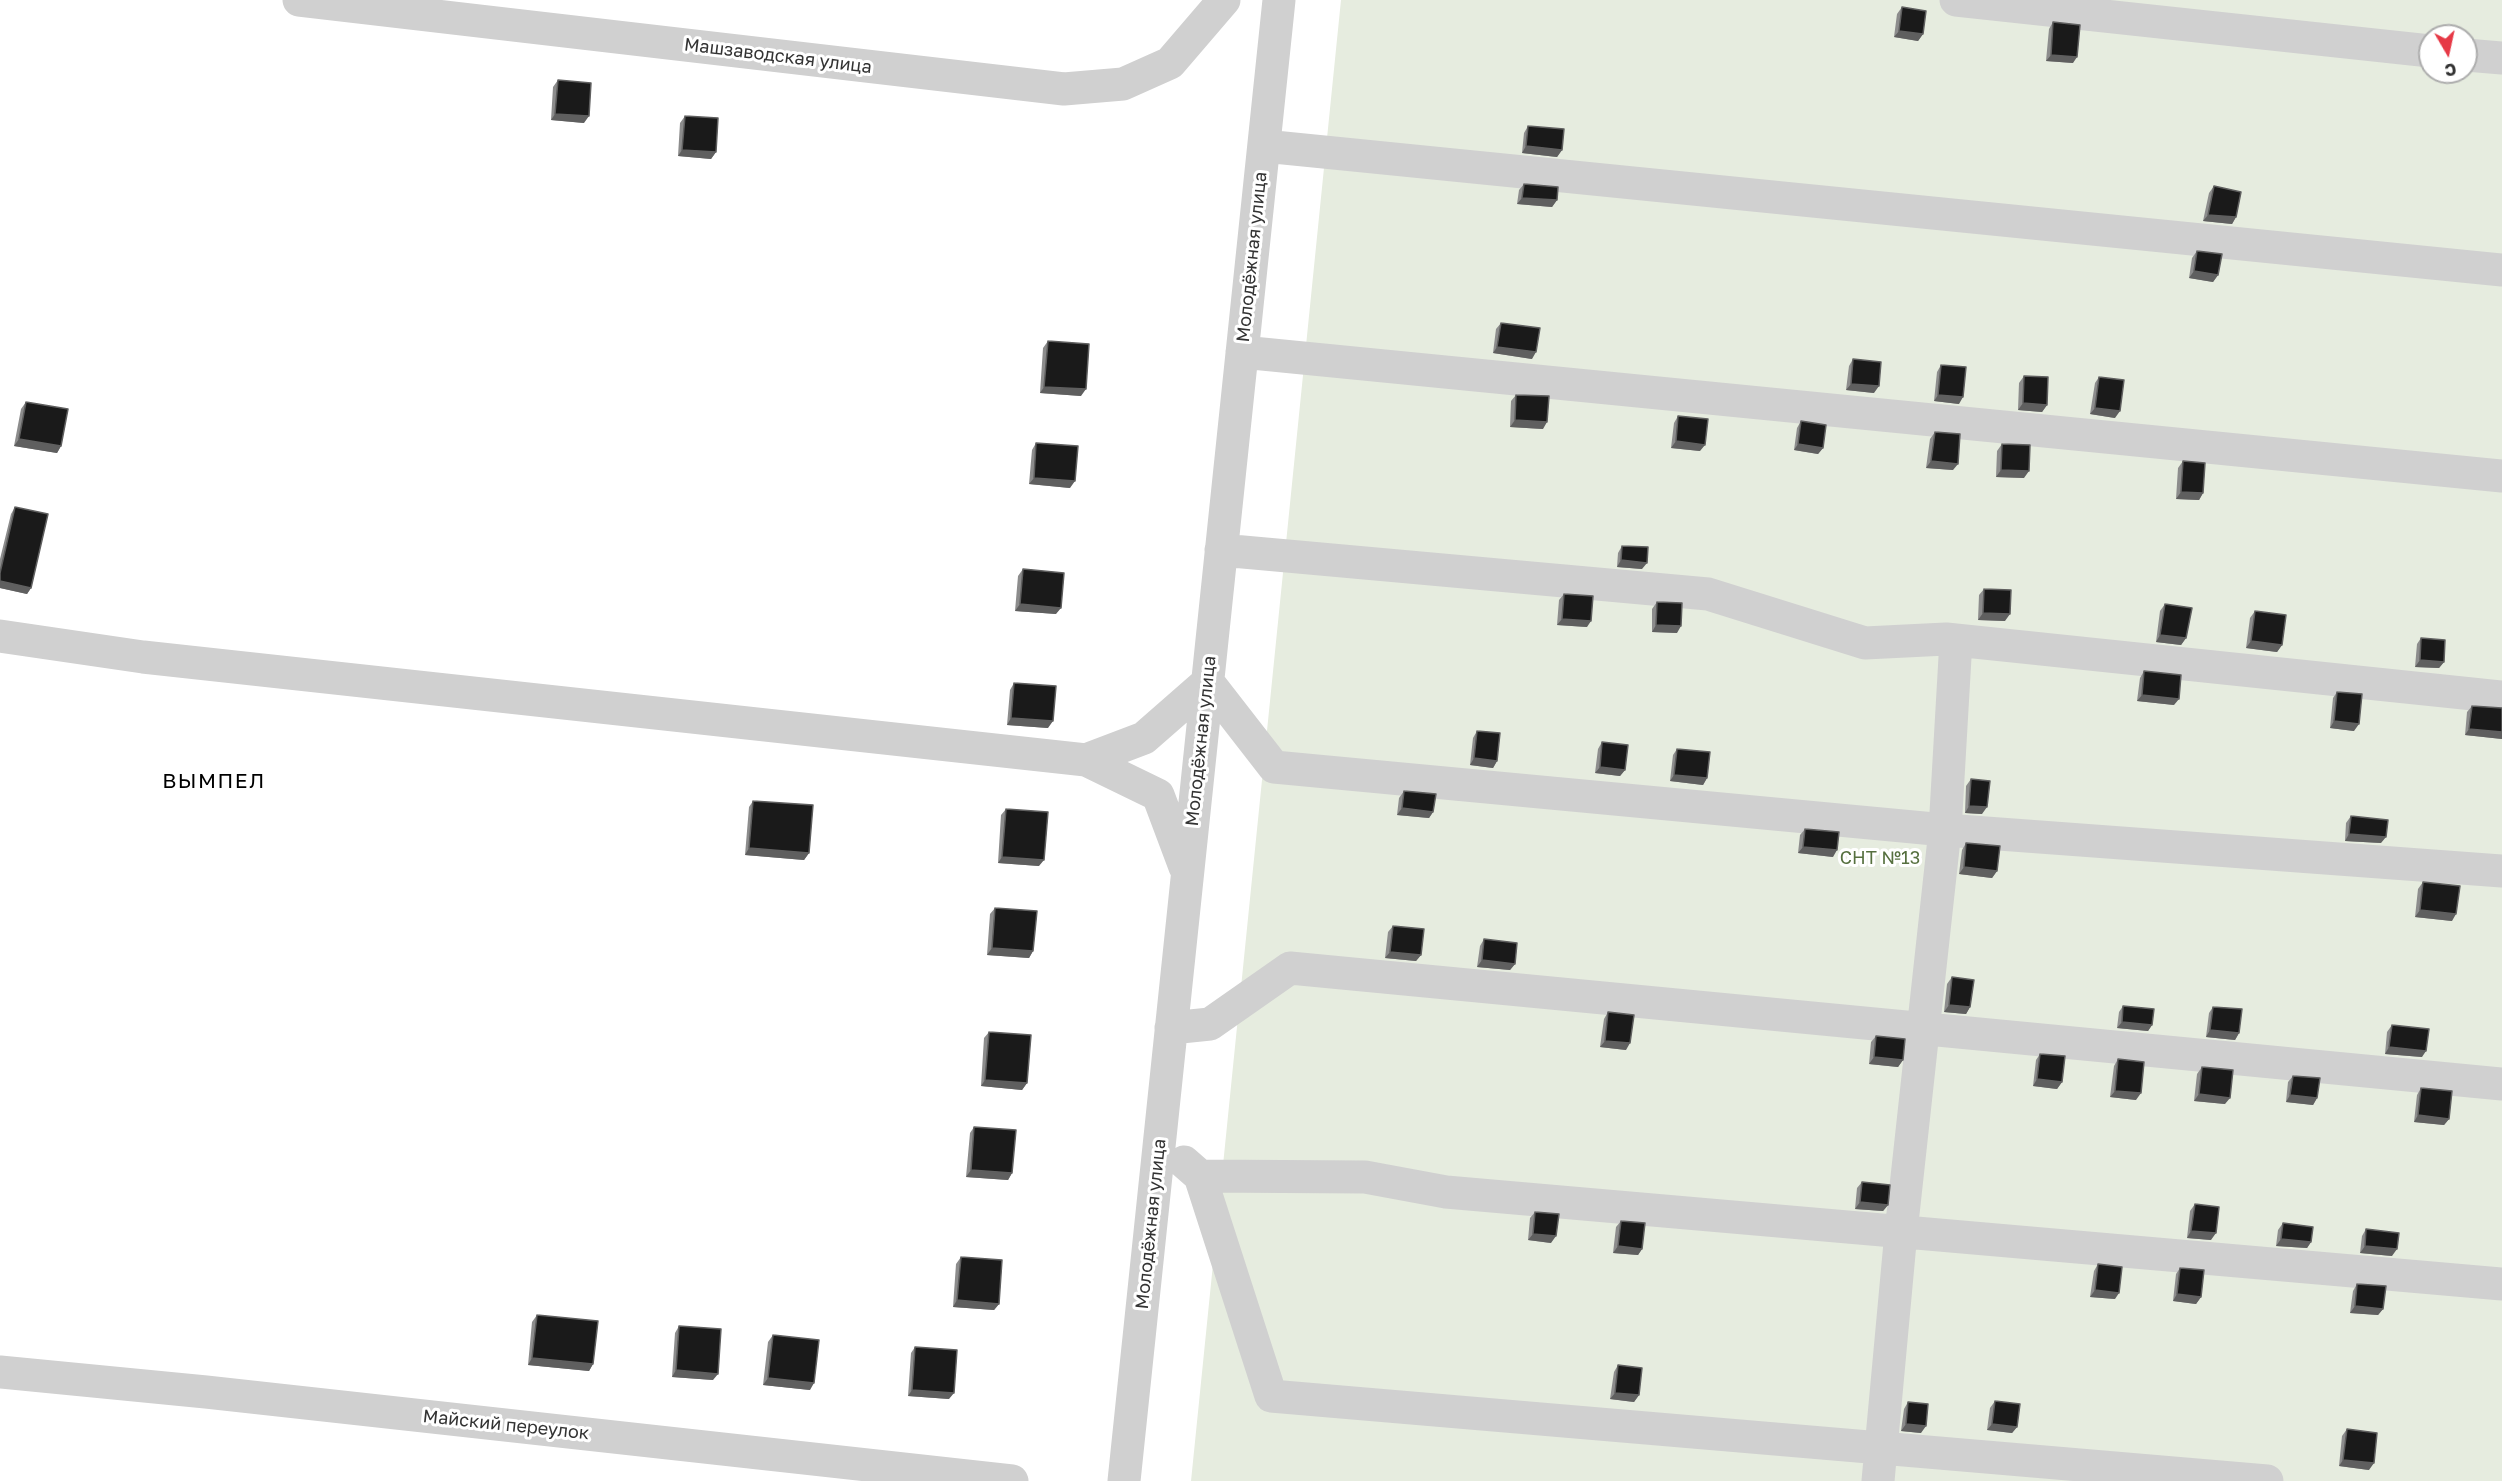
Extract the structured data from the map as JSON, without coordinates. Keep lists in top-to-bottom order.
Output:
{
  "streets": {
    "street": ["Машзаводская улица", "Молодёжная улица", "Майский переулок"]
  },
  "districts": ["ВЫМПЕЛ"],
  "parks": ["СНТ №13"],
  "north": "bottom"
}
